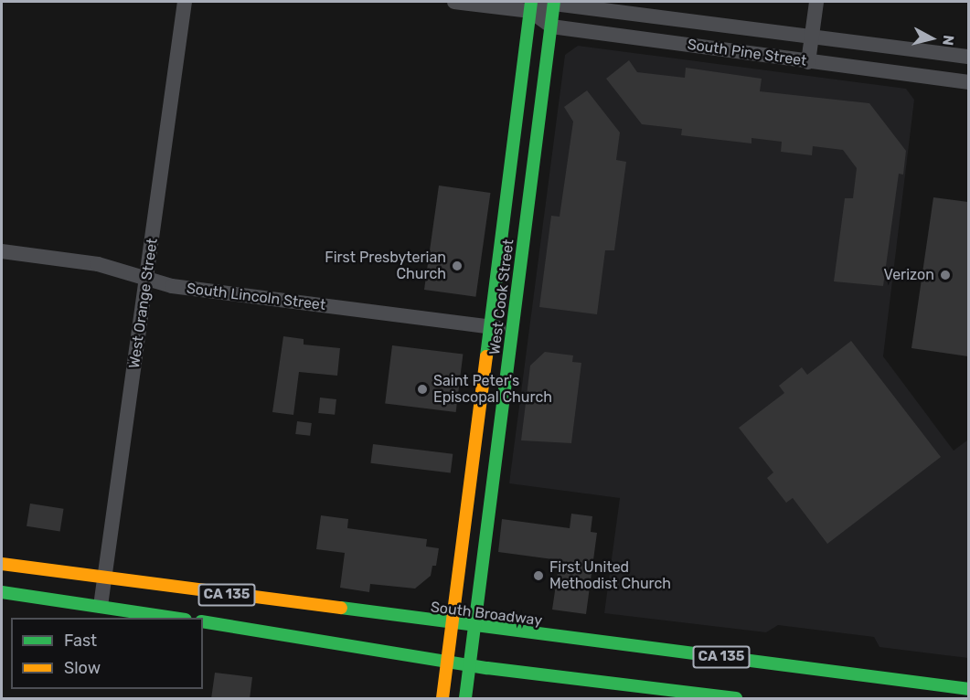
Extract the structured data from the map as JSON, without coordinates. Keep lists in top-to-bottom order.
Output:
{
  "streets": {
    "main road": ["West Cook Street", "CA 135", "South Broadway"],
    "street": ["South Pine Street", "South Lincoln Street", "West Orange Street"]
  },
  "crossings": [
    ["South Pine Street", "West Cook Street"],
    ["South Lincoln Street", "West Cook Street"],
    ["South Lincoln Street", "West Orange Street"],
    ["West Cook Street", "CA 135"],
    ["West Cook Street", "South Broadway"],
    ["West Orange Street", "CA 135"],
    ["West Orange Street", "South Broadway"]
  ],
  "places": [
    "First Presbyterian Church",
    "Verizon",
    "Saint Peter's Episcopal Church",
    "First United Methodist Church"
  ],
  "legend": ["Fast", "Slow"],
  "north": "right"
}
